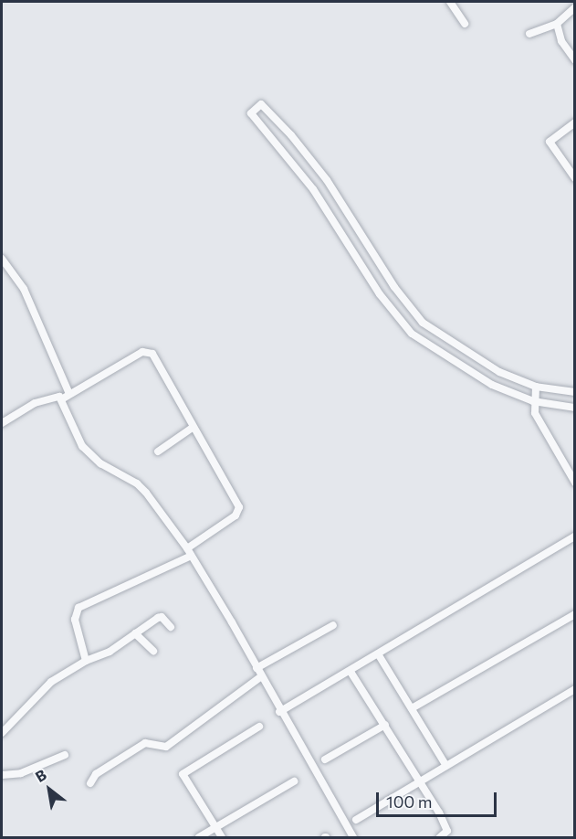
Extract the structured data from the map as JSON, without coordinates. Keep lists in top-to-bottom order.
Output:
{
  "scale_bar": "100 m",
  "north": "top left"
}
